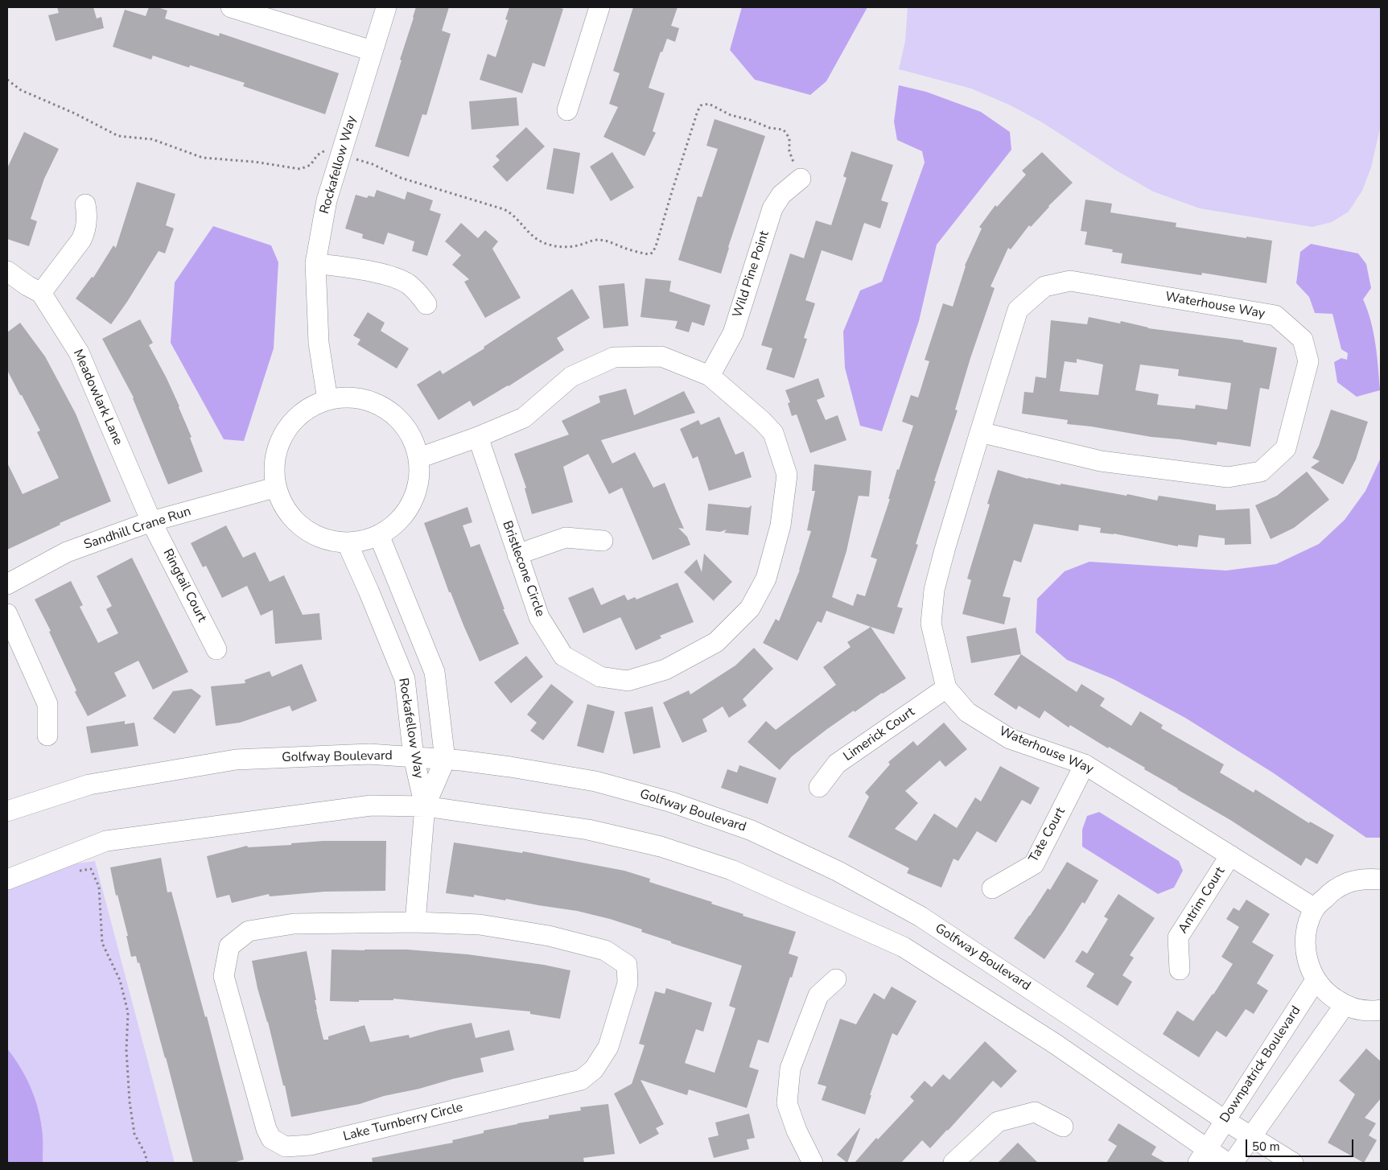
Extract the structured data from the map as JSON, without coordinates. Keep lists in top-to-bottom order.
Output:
{
  "streets": {
    "street": [
      "Rockafellow Way",
      "Wild Pine Point",
      "Waterhouse Way",
      "Meadowlark Lane",
      "Sandhill Crane Run",
      "Bristlecone Circle",
      "Ringtail Court",
      "Limerick Court",
      "Golfway Boulevard",
      "Tate Court",
      "Antrim Court",
      "Downpatrick Boulevard",
      "Lake Turnberry Circle"
    ]
  },
  "crossings": [
    ["Rockafellow Way", "Golfway Boulevard"],
    ["Wild Pine Point", "Bristlecone Circle"],
    ["Waterhouse Way", "Limerick Court"],
    ["Waterhouse Way", "Tate Court"],
    ["Waterhouse Way", "Antrim Court"],
    ["Meadowlark Lane", "Sandhill Crane Run"],
    ["Meadowlark Lane", "Ringtail Court"],
    ["Sandhill Crane Run", "Ringtail Court"],
    ["Golfway Boulevard", "Downpatrick Boulevard"]
  ],
  "scale_bar": "50 m"
}
